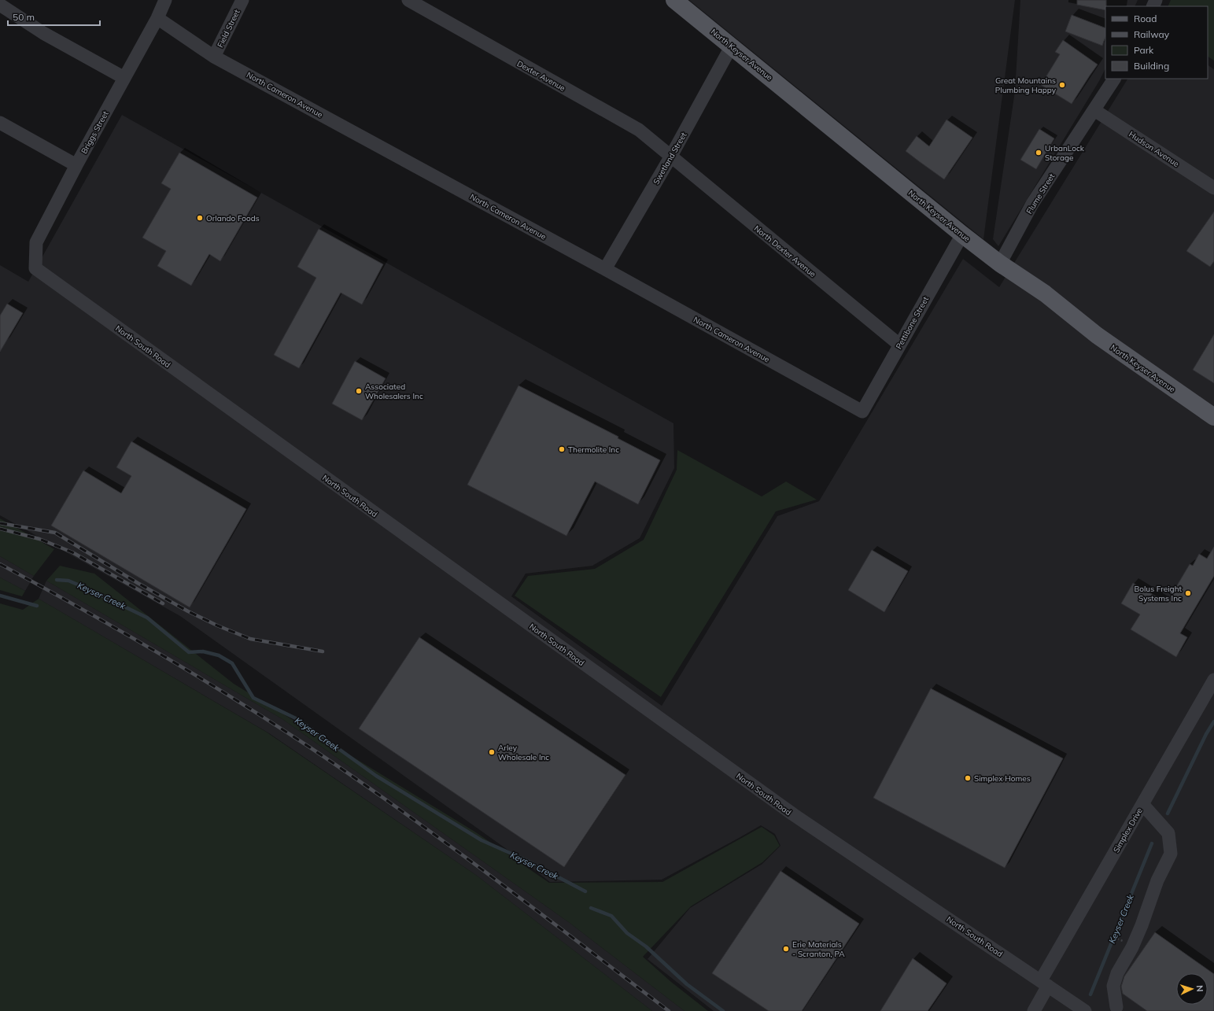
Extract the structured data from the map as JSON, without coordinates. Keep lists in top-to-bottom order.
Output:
{
  "streets": {
    "main road": ["North Keyser Avenue"],
    "street": [
      "Field Street",
      "Dexter Avenue",
      "North Cameron Avenue",
      "Briggs Street",
      "Hudson Avenue",
      "Swetland Street",
      "Flume Street",
      "North Dexter Avenue",
      "Pettibone Street",
      "North South Road",
      "Simplex Drive"
    ]
  },
  "crossings": [
    ["Field Street", "North Cameron Avenue"],
    ["North Keyser Avenue", "Swetland Street"],
    ["North Keyser Avenue", "Flume Street"],
    ["North Keyser Avenue", "Pettibone Street"],
    ["Dexter Avenue", "Swetland Street"],
    ["Dexter Avenue", "North Dexter Avenue"],
    ["North Cameron Avenue", "Briggs Street"],
    ["North Cameron Avenue", "Swetland Street"],
    ["North Cameron Avenue", "Pettibone Street"],
    ["Briggs Street", "North South Road"],
    ["Hudson Avenue", "Flume Street"],
    ["Swetland Street", "North Dexter Avenue"],
    ["North Dexter Avenue", "Pettibone Street"],
    ["North South Road", "Simplex Drive"]
  ],
  "water": ["Keyser Creek"],
  "places": [
    "Great Mountains Plumbing Happy",
    "UrbanLock Storage",
    "Orlando Foods",
    "Associated Wholesalers Inc",
    "Thermolite Inc",
    "Bolus Freight Systems Inc",
    "Arley Wholesale Inc",
    "Simplex Homes",
    "Erie Materials - Scranton, PA"
  ],
  "legend": [
    "Road",
    "Railway",
    "Park",
    "Building"
  ],
  "scale_bar": "50 m",
  "north": "right"
}
